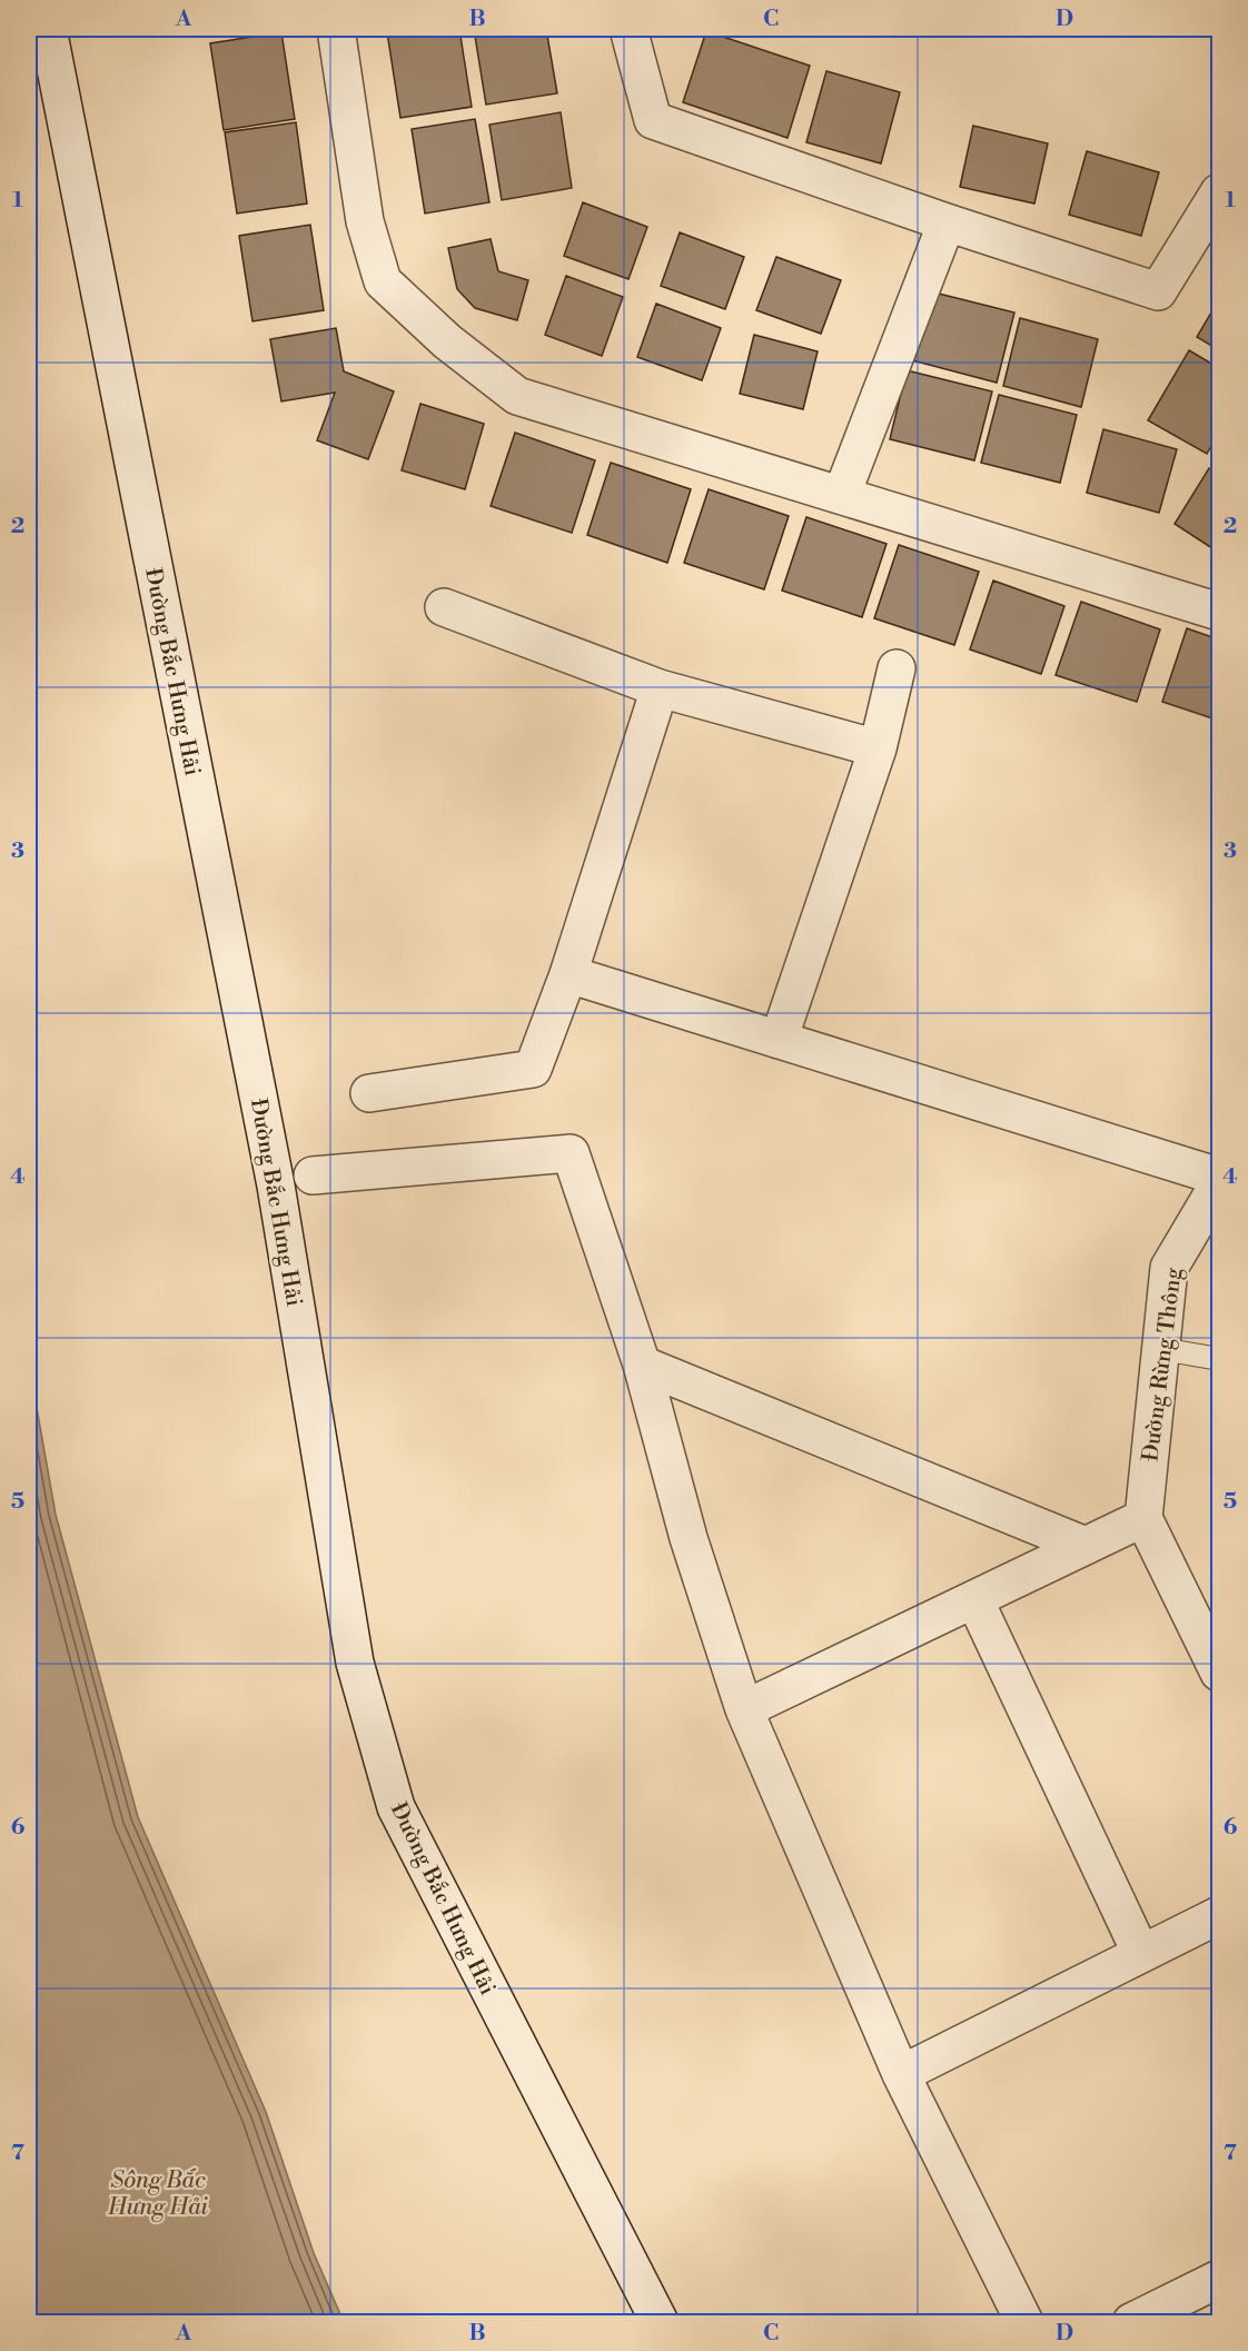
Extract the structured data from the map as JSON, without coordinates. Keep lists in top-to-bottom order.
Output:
{
  "streets": {
    "street": ["Đường Bắc Hưng Hải", "Đường Rừng Thông"]
  },
  "water": ["Sông Bắc Hưng Hải"],
  "grid": {
    "columns": [
      "A",
      "B",
      "C",
      "D"
    ],
    "rows": [
      "1",
      "2",
      "3",
      "4",
      "5",
      "6",
      "7"
    ]
  }
}
